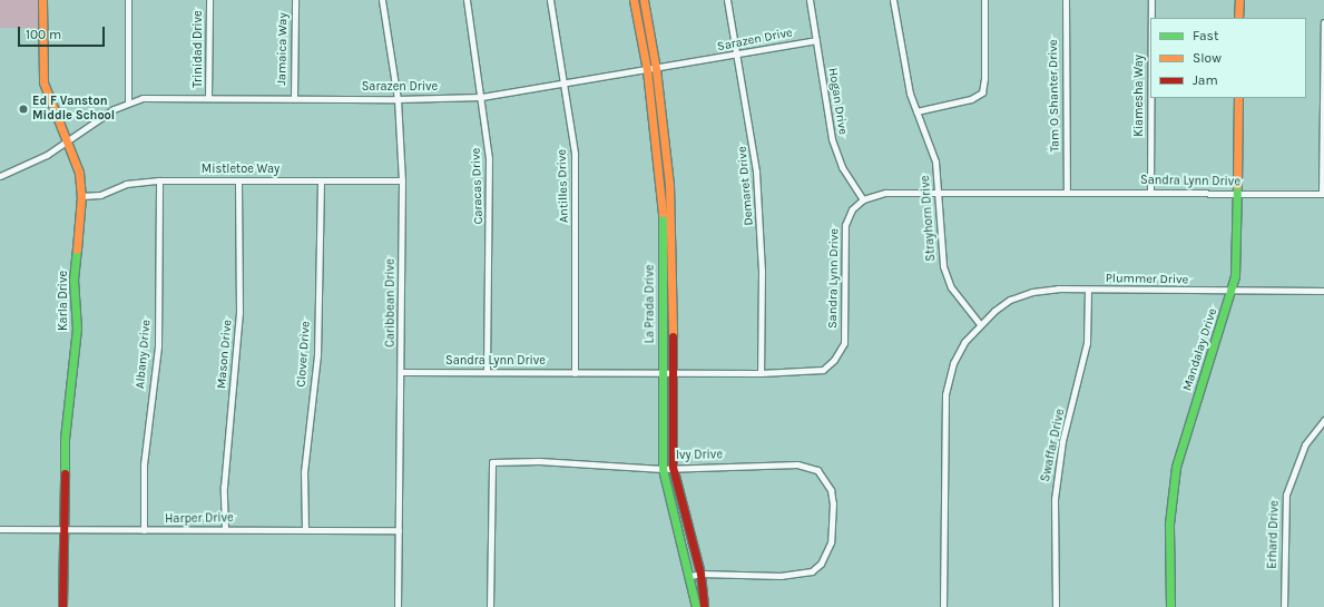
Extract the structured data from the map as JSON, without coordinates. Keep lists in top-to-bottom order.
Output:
{
  "streets": {
    "main road": ["Karla Drive", "La Prada Drive", "Mandalay Drive"],
    "street": [
      "Sarazen Drive",
      "Trinidad Drive",
      "Jamaica Way",
      "Tam O Shanter Drive",
      "Kiamesha Way",
      "Hogan Drive",
      "Mistletoe Way",
      "Sandra Lynn Drive",
      "Caracas Drive",
      "Antilles Drive",
      "Demaret Drive",
      "Strayhorn Drive",
      "Plummer Drive",
      "Caribbean Drive",
      "Albany Drive",
      "Mason Drive",
      "Clover Drive",
      "Swaffar Drive",
      "Ivy Drive",
      "Harper Drive",
      "Erhard Drive"
    ]
  },
  "crossings": [
    ["Sarazen Drive", "Trinidad Drive"],
    ["Sarazen Drive", "Jamaica Way"],
    ["Sarazen Drive", "Hogan Drive"],
    ["Sarazen Drive", "Caracas Drive"],
    ["Sarazen Drive", "Antilles Drive"],
    ["Sarazen Drive", "Demaret Drive"],
    ["Sarazen Drive", "Karla Drive"],
    ["Sarazen Drive", "Caribbean Drive"],
    ["Sarazen Drive", "La Prada Drive"],
    ["Tam O Shanter Drive", "Sandra Lynn Drive"],
    ["Kiamesha Way", "Sandra Lynn Drive"],
    ["Hogan Drive", "Sandra Lynn Drive"],
    ["Mistletoe Way", "Karla Drive"],
    ["Mistletoe Way", "Caribbean Drive"],
    ["Mistletoe Way", "Albany Drive"],
    ["Mistletoe Way", "Mason Drive"],
    ["Mistletoe Way", "Clover Drive"],
    ["Sandra Lynn Drive", "Caracas Drive"],
    ["Sandra Lynn Drive", "Antilles Drive"],
    ["Sandra Lynn Drive", "Demaret Drive"],
    ["Sandra Lynn Drive", "Strayhorn Drive"],
    ["Sandra Lynn Drive", "Caribbean Drive"],
    ["Sandra Lynn Drive", "La Prada Drive"],
    ["Sandra Lynn Drive", "Mandalay Drive"],
    ["Strayhorn Drive", "Plummer Drive"],
    ["Plummer Drive", "Mandalay Drive"],
    ["Plummer Drive", "Swaffar Drive"],
    ["Karla Drive", "Harper Drive"],
    ["Caribbean Drive", "Harper Drive"],
    ["La Prada Drive", "Ivy Drive"],
    ["Albany Drive", "Harper Drive"],
    ["Mason Drive", "Harper Drive"],
    ["Clover Drive", "Harper Drive"]
  ],
  "places": ["Ed F Vanston Middle School"],
  "legend": ["Fast", "Slow", "Jam"],
  "scale_bar": "100 m"
}
